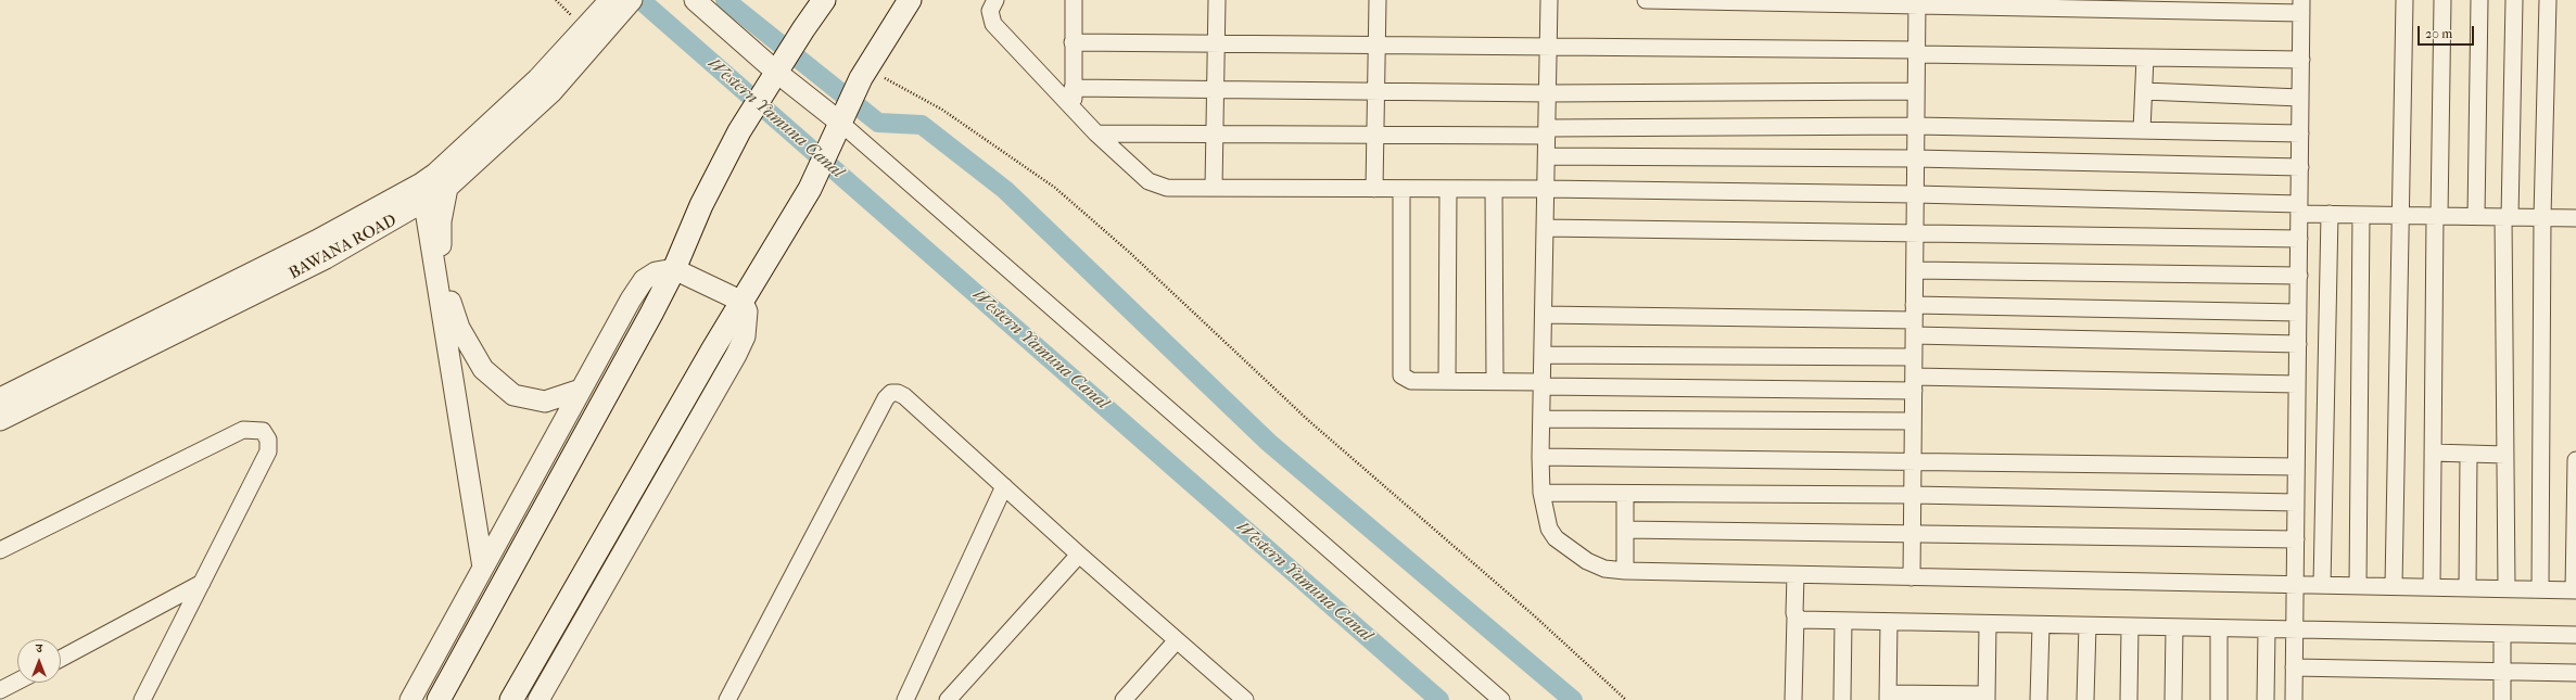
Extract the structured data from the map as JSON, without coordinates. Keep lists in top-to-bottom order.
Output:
{
  "streets": {
    "street": ["BAWANA ROAD"]
  },
  "water": ["Western Yamuna Canal"],
  "scale_bar": "20 m",
  "north": "top"
}
